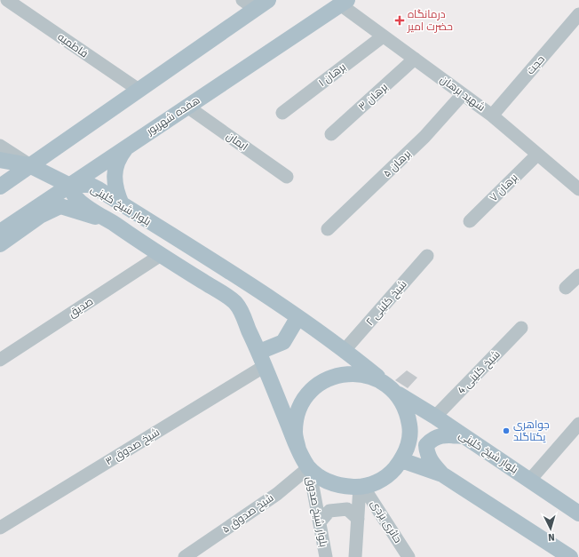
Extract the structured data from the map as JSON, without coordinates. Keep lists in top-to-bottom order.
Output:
{
  "streets": {
    "main road": ["هفده شهریور", "بلوار شیخ کلینی"],
    "street": [
      "فاطمیه",
      "حجت",
      "برهان ۱",
      "شهید برهان",
      "برهان ۳",
      "ایمان",
      "برهان ۵",
      "برهان ۷",
      "شیخ کلینی ۲",
      "صدیق",
      "شیخ کلینی 4",
      "شیخ صدوق ۳",
      "بلوار شیخ صدوق",
      "شیخ صدوق ۵",
      "حائری یزدی"
    ]
  },
  "crossings": [
    ["حجت", "شهید برهان"],
    ["برهان ۱", "شهید برهان"],
    ["شهید برهان", "برهان ۳"],
    ["شهید برهان", "هفده شهریور"],
    ["شهید برهان", "برهان ۵"],
    ["شهید برهان", "برهان ۷"],
    ["هفده شهریور", "ایمان"],
    ["هفده شهریور", "بلوار شیخ کلینی"],
    ["بلوار شیخ کلینی", "شیخ کلینی ۲"],
    ["بلوار شیخ کلینی", "صدیق"],
    ["بلوار شیخ کلینی", "شیخ کلینی 4"],
    ["بلوار شیخ کلینی", "شیخ صدوق ۳"],
    ["بلوار شیخ کلینی", "بلوار شیخ صدوق"],
    ["بلوار شیخ کلینی", "شیخ صدوق ۵"],
    ["بلوار شیخ کلینی", "حائری یزدی"],
    ["بلوار شیخ صدوق", "شیخ صدوق ۵"],
    ["بلوار شیخ صدوق", "حائری یزدی"],
    ["شیخ صدوق ۵", "حائری یزدی"]
  ],
  "places": {
    "health": ["درمانگاه حضرت امیر"],
    "other": ["جواهری یکتاگلد"]
  },
  "north": "bottom"
}
